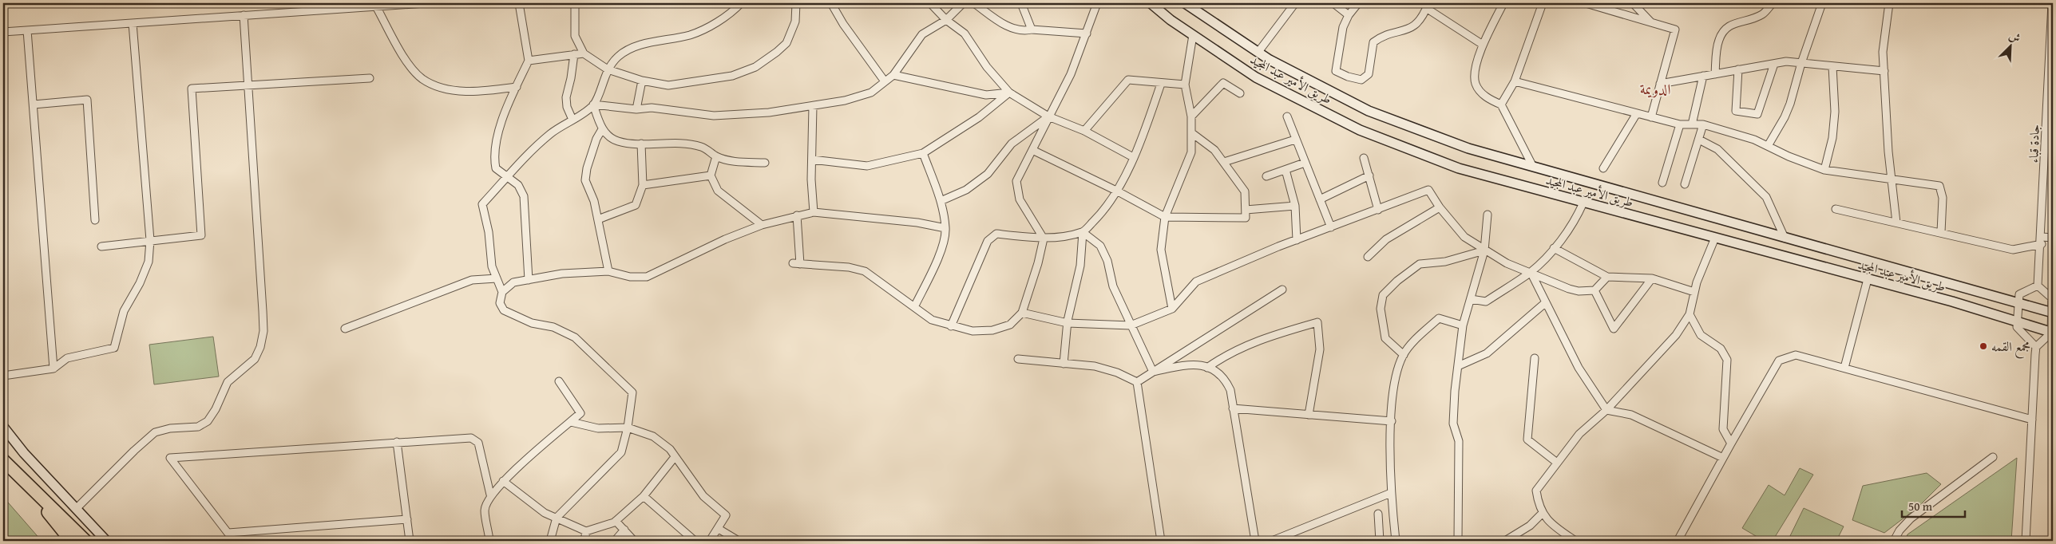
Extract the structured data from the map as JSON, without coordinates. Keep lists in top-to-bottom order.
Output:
{
  "streets": {
    "main road": ["طريق الأمير عبد المجيد"],
    "street": ["جادة قباء"]
  },
  "districts": ["الدويمة"],
  "places": ["مجمع القمه"],
  "scale_bar": "50 m",
  "north": "top right"
}
